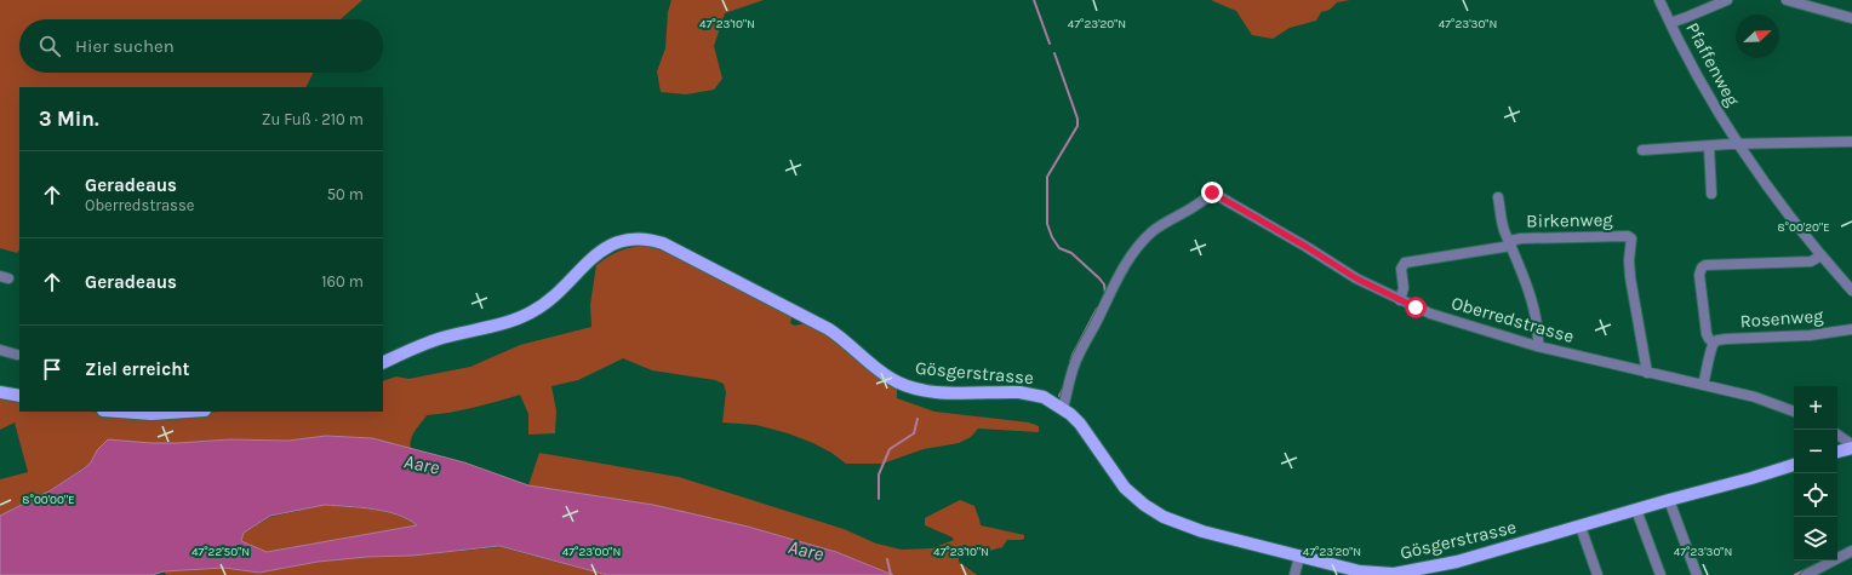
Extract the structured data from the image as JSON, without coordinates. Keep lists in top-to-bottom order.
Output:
{
  "streets": {
    "main road": ["Gösgerstrasse"],
    "street": [
      "Pfaffenweg",
      "Birkenweg",
      "Rosenweg",
      "Oberredstrasse"
    ]
  },
  "crossings": [
    ["Birkenweg", "Oberredstrasse"],
    ["Oberredstrasse", "Gösgerstrasse"]
  ],
  "water": ["Aare"],
  "north": "top right",
  "page": {
    "search": "Hier suchen",
    "heading": ["3 Min.", "Zu Fuß · 210 m"],
    "list": [
      ["Geradeaus", "Oberredstrasse", "50 m"],
      ["Geradeaus", "160 m"],
      "Ziel erreicht"
    ],
    "map_buttons": ["+", "−"]
  },
  "coordinates": [
    "47°23'30\"N",
    "47°23'10\"N",
    "47°23'20\"N",
    "8°00'20\"E",
    "8°00'00\"E",
    "47°22'50\"N",
    "47°23'00\"N"
  ]
}
